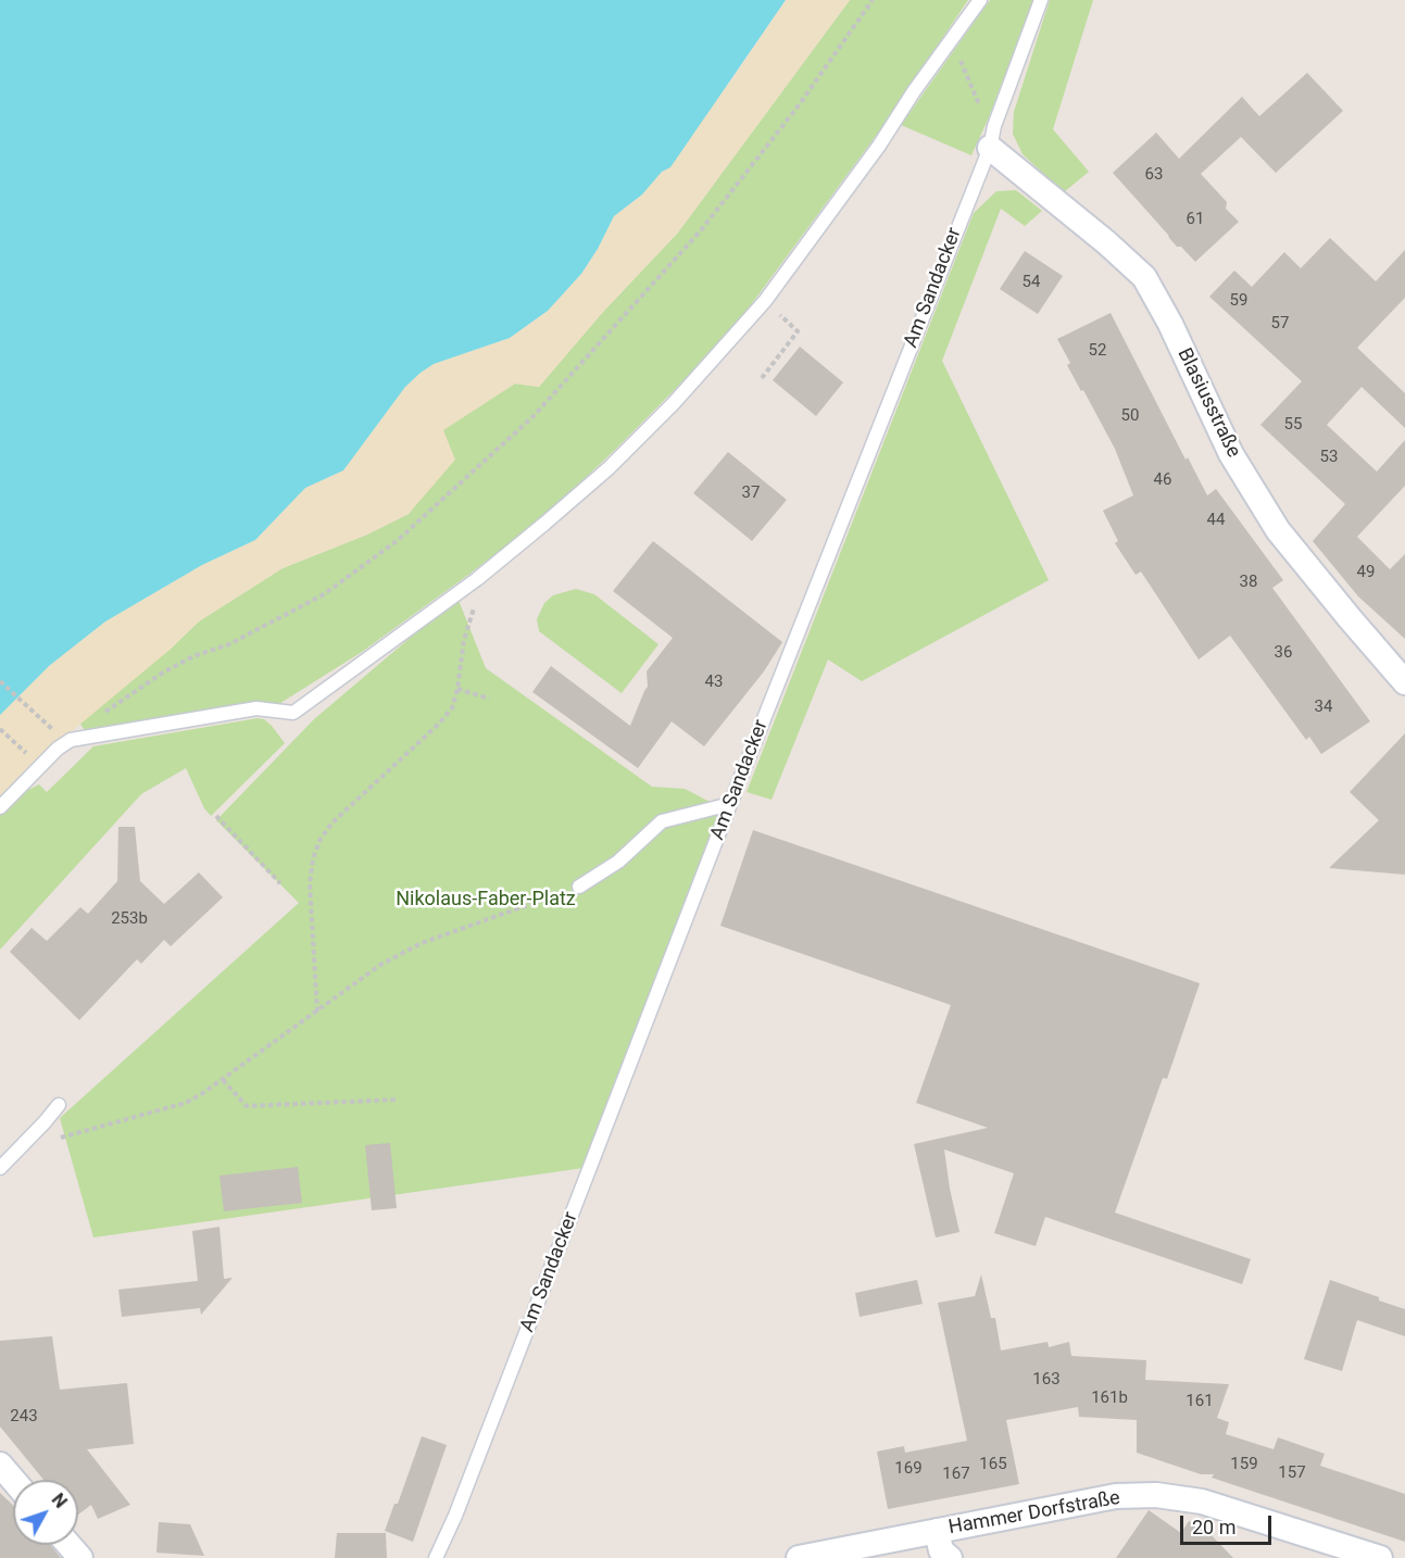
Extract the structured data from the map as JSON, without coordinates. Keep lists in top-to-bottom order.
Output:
{
  "streets": {
    "street": ["Blasiusstraße", "Hammer Dorfstraße"],
    "lane": ["Am Sandacker"]
  },
  "crossings": [
    ["Am Sandacker", "Blasiusstraße"]
  ],
  "parks": ["Nikolaus-Faber-Platz"],
  "house_numbers": [
    "63",
    "61",
    "54",
    "59",
    "57",
    "52",
    "50",
    "55",
    "53",
    "46",
    "37",
    "44",
    "49",
    "38",
    "36",
    "43",
    "34",
    "253b",
    "163",
    "161b",
    "161",
    "243",
    "165",
    "159",
    "169",
    "157",
    "167"
  ],
  "scale_bar": "20 m",
  "north": "top right"
}
